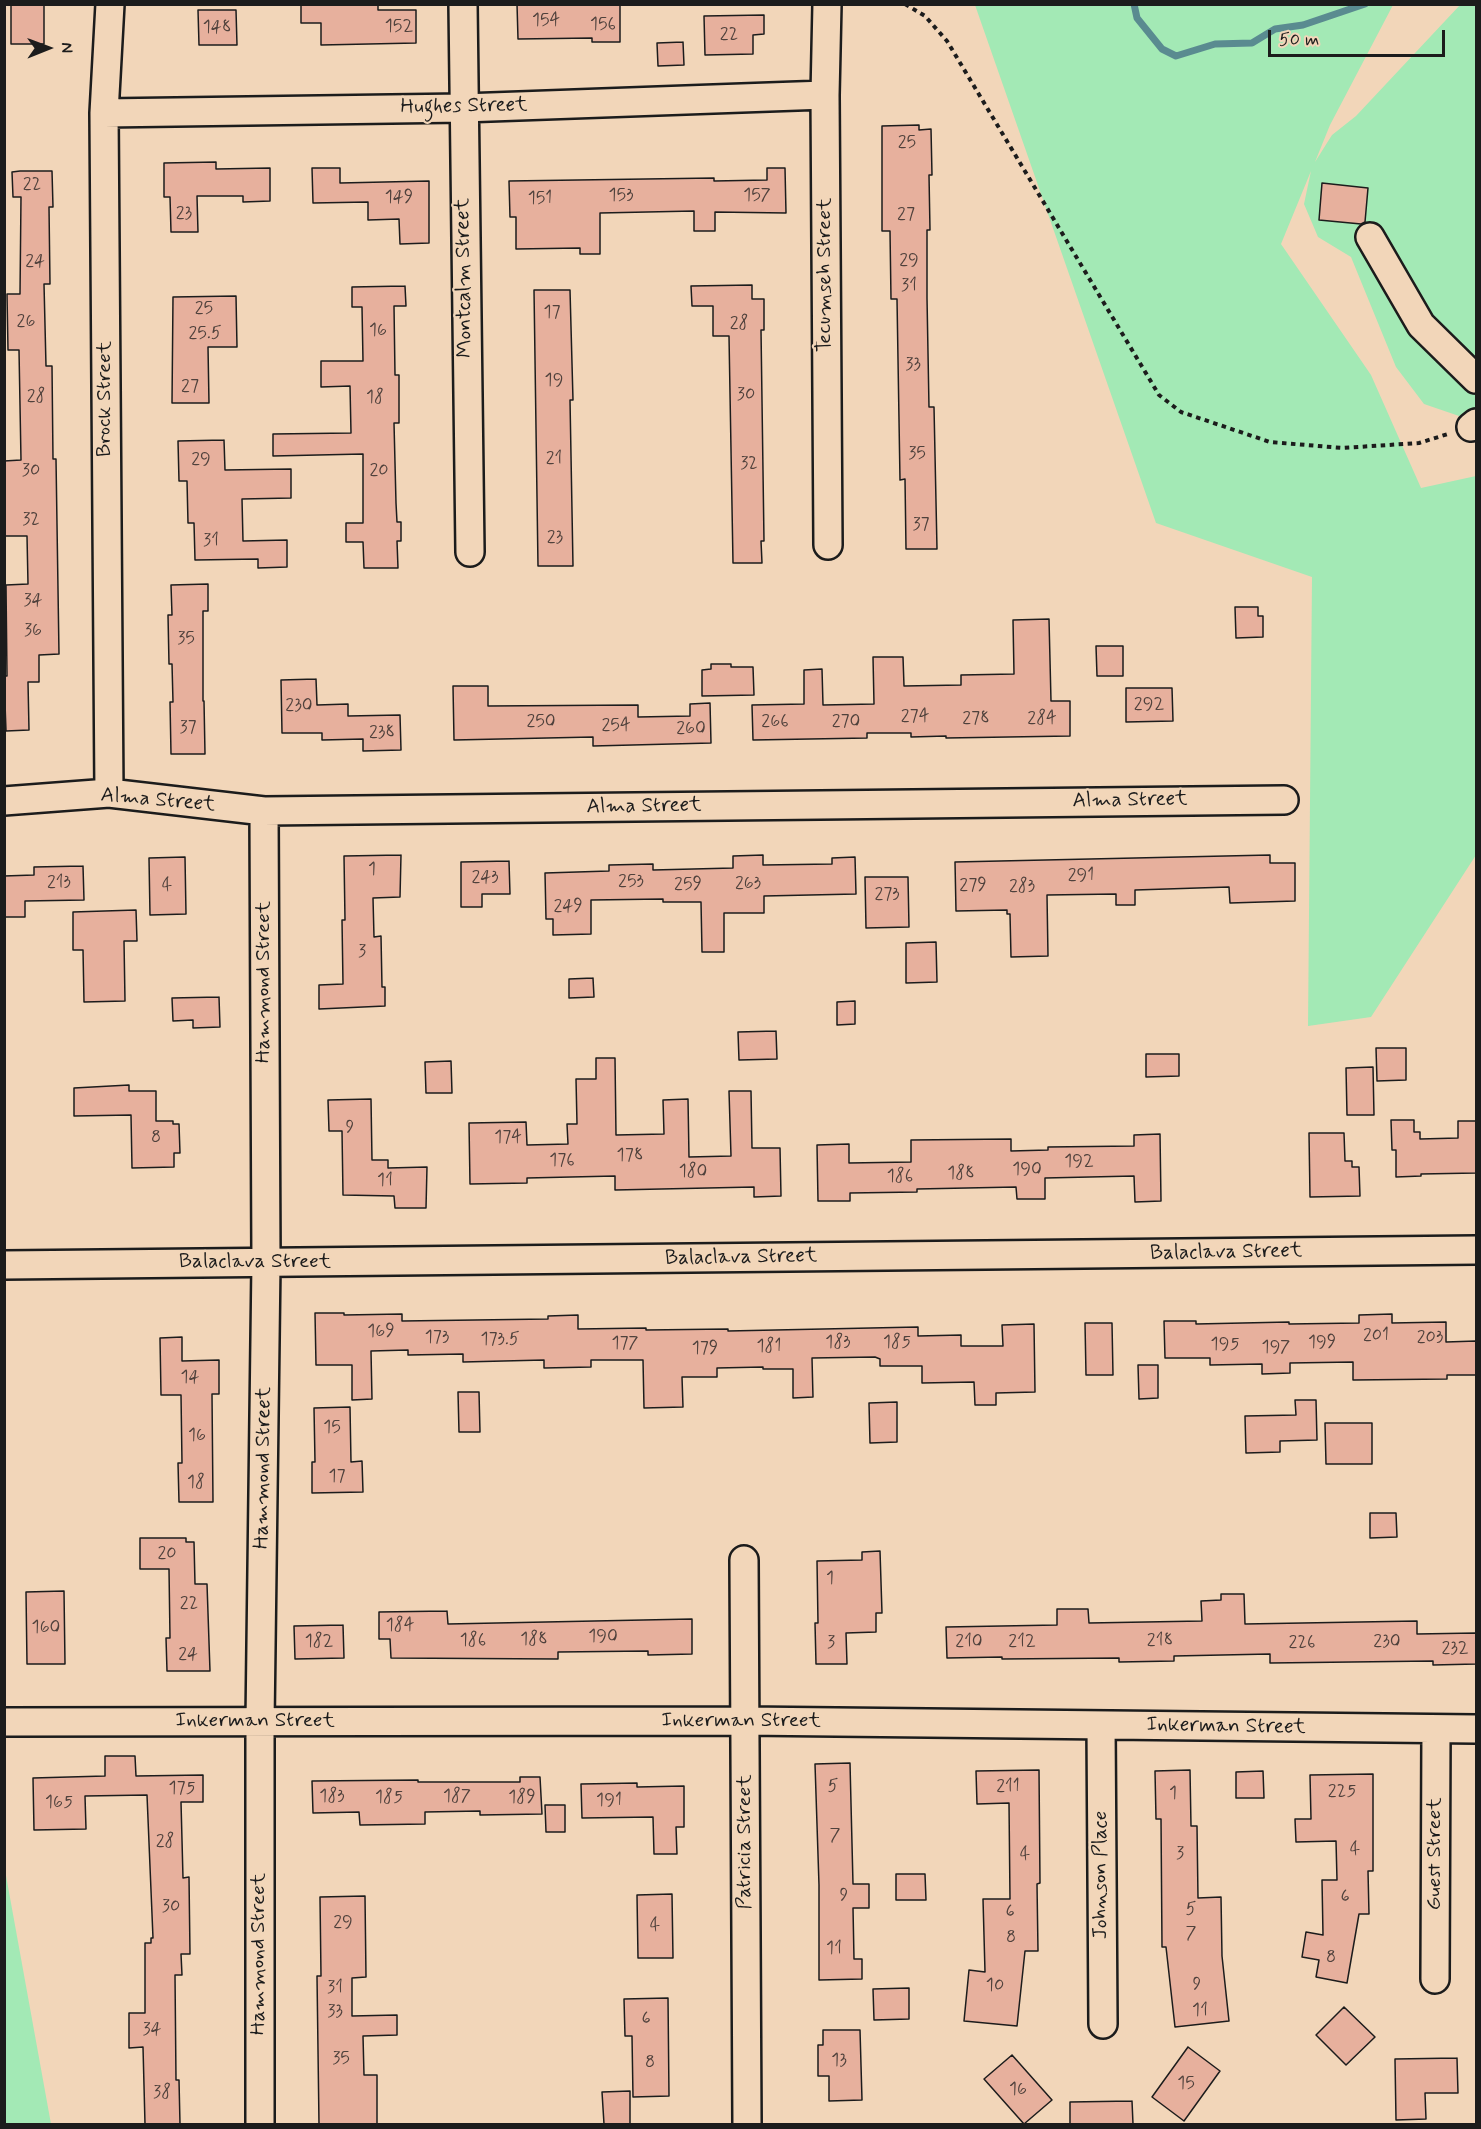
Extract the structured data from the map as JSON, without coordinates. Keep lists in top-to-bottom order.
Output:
{
  "streets": {
    "street": [
      "Hughes Street",
      "Tecumseh Street",
      "Montcalm Street",
      "Brock Street",
      "Alma Street",
      "Hammond Street",
      "Balaclava Street",
      "Inkerman Street",
      "Patricia Street",
      "Guest Street",
      "Johnson Place"
    ]
  },
  "crossings": [
    ["Hughes Street", "Tecumseh Street"],
    ["Hughes Street", "Montcalm Street"],
    ["Hughes Street", "Brock Street"],
    ["Brock Street", "Alma Street"],
    ["Alma Street", "Hammond Street"],
    ["Hammond Street", "Balaclava Street"],
    ["Hammond Street", "Inkerman Street"],
    ["Inkerman Street", "Patricia Street"],
    ["Inkerman Street", "Guest Street"],
    ["Inkerman Street", "Johnson Place"]
  ],
  "house_numbers": [
    "154",
    "156",
    "152",
    "148",
    "22",
    "25",
    "22",
    "153",
    "157",
    "149",
    "151",
    "23",
    "27",
    "29",
    "24",
    "31",
    "25",
    "17",
    "26",
    "28",
    "16",
    "25.5",
    "33",
    "19",
    "27",
    "30",
    "28",
    "18",
    "35",
    "21",
    "29",
    "32",
    "30",
    "20",
    "32",
    "37",
    "23",
    "31",
    "34",
    "36",
    "35",
    "292",
    "230",
    "274",
    "278",
    "284",
    "250",
    "266",
    "270",
    "254",
    "37",
    "260",
    "238",
    "1",
    "291",
    "243",
    "253",
    "213",
    "263",
    "259",
    "4",
    "279",
    "283",
    "273",
    "249",
    "3",
    "9",
    "8",
    "174",
    "178",
    "176",
    "192",
    "190",
    "180",
    "188",
    "186",
    "11",
    "169",
    "201",
    "173",
    "203",
    "173.5",
    "183",
    "185",
    "199",
    "177",
    "195",
    "181",
    "197",
    "179",
    "14",
    "15",
    "16",
    "17",
    "18",
    "20",
    "1",
    "22",
    "184",
    "160",
    "190",
    "188",
    "186",
    "218",
    "182",
    "210",
    "212",
    "230",
    "3",
    "226",
    "232",
    "24",
    "5",
    "211",
    "175",
    "225",
    "1",
    "183",
    "187",
    "185",
    "189",
    "191",
    "165",
    "7",
    "28",
    "4",
    "3",
    "4",
    "9",
    "6",
    "30",
    "5",
    "6",
    "29",
    "4",
    "7",
    "8",
    "11",
    "8",
    "9",
    "10",
    "31",
    "11",
    "33",
    "6",
    "34",
    "35",
    "13",
    "8",
    "15",
    "16",
    "38"
  ],
  "scale_bar": "50 m",
  "north": "right"
}
